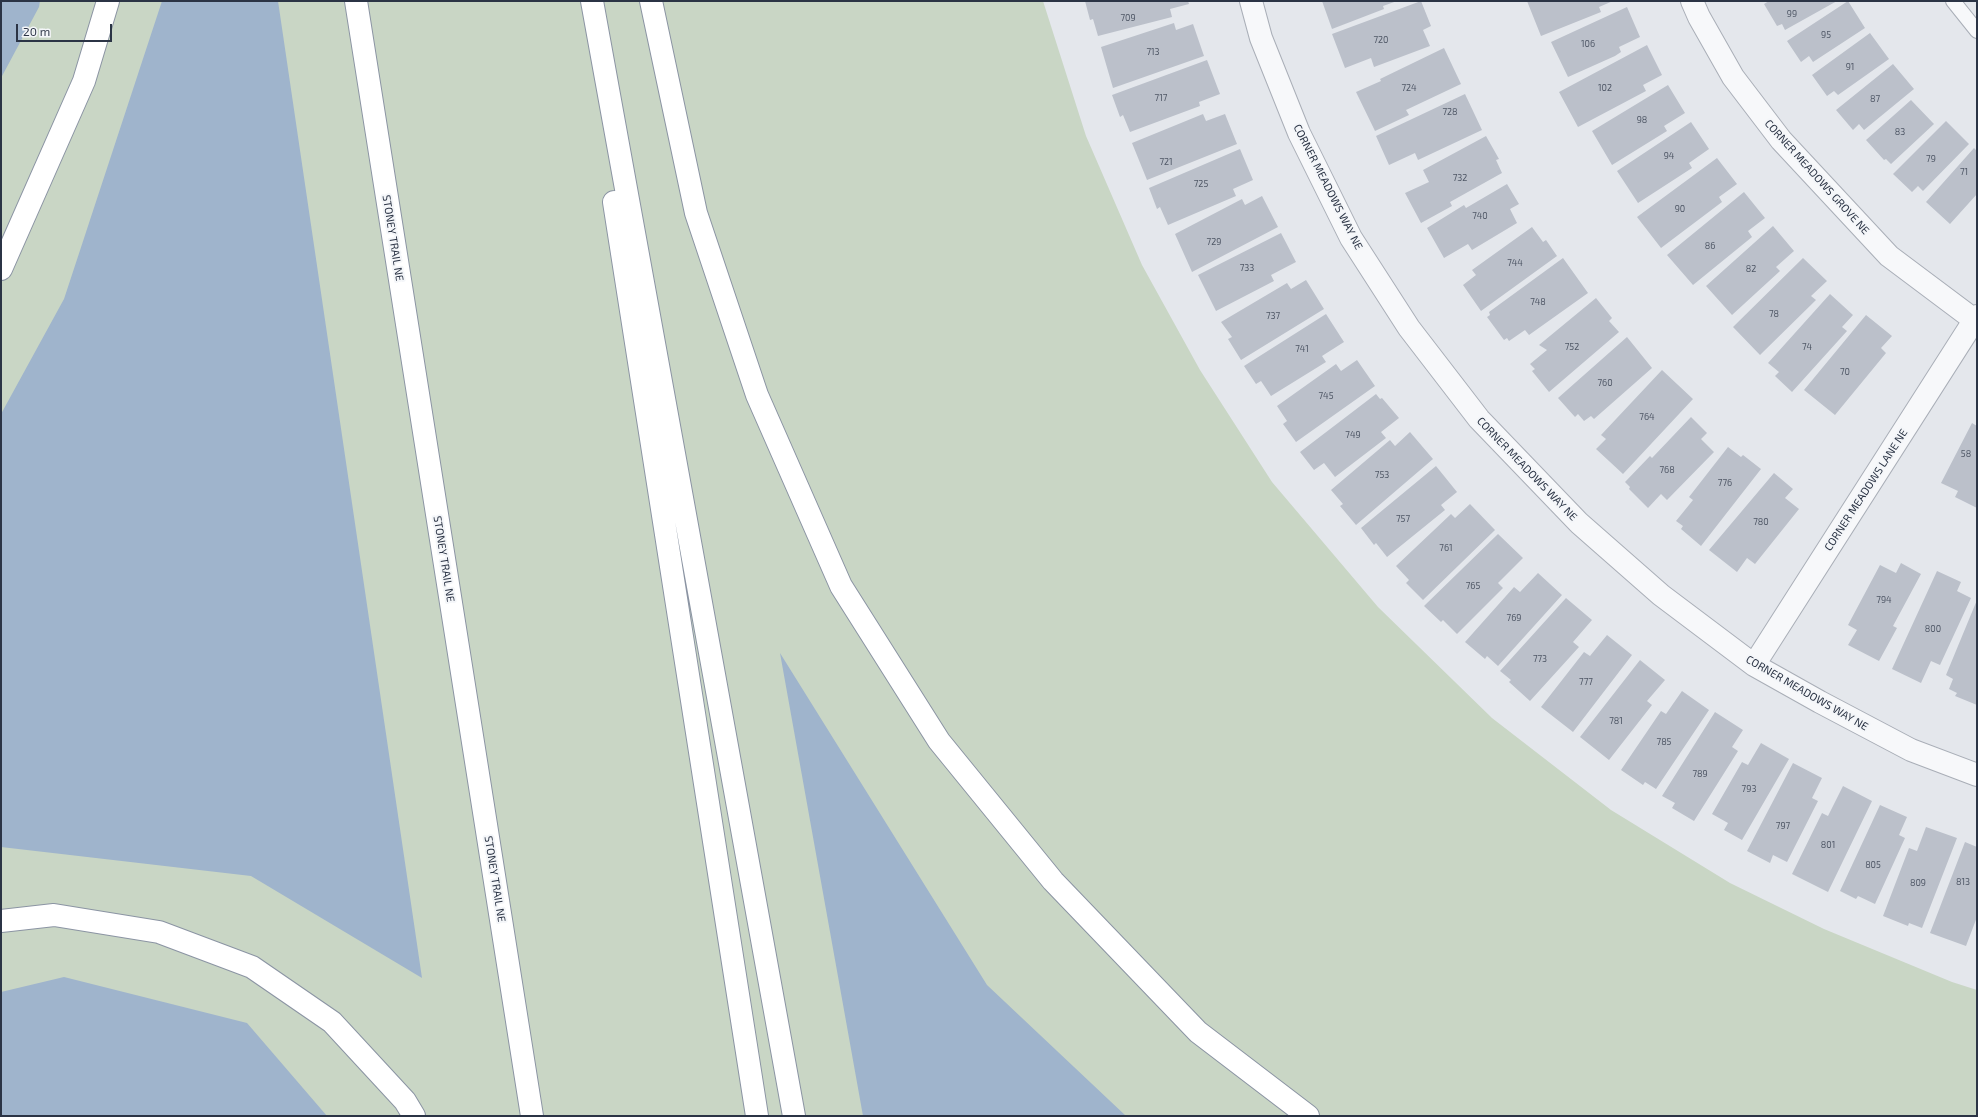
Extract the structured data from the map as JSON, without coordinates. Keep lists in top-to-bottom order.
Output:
{
  "streets": {
    "highway": ["STONEY TRAIL NE"],
    "street": ["CORNER MEADOWS GROVE NE", "CORNER MEADOWS WAY NE", "CORNER MEADOWS LANE NE"]
  },
  "crossings": [
    ["CORNER MEADOWS GROVE NE", "CORNER MEADOWS LANE NE"],
    ["CORNER MEADOWS WAY NE", "CORNER MEADOWS LANE NE"]
  ],
  "house_numbers": [
    "99",
    "709",
    "95",
    "720",
    "106",
    "713",
    "91",
    "724",
    "102",
    "717",
    "87",
    "728",
    "98",
    "83",
    "94",
    "79",
    "721",
    "71",
    "732",
    "725",
    "90",
    "740",
    "729",
    "86",
    "744",
    "733",
    "82",
    "748",
    "78",
    "737",
    "752",
    "74",
    "741",
    "70",
    "760",
    "745",
    "764",
    "749",
    "58",
    "768",
    "753",
    "776",
    "757",
    "780",
    "761",
    "765",
    "794",
    "769",
    "800",
    "773",
    "777",
    "781",
    "785",
    "789",
    "793",
    "797",
    "801",
    "805",
    "813",
    "809"
  ],
  "scale_bar": "20 m"
}
